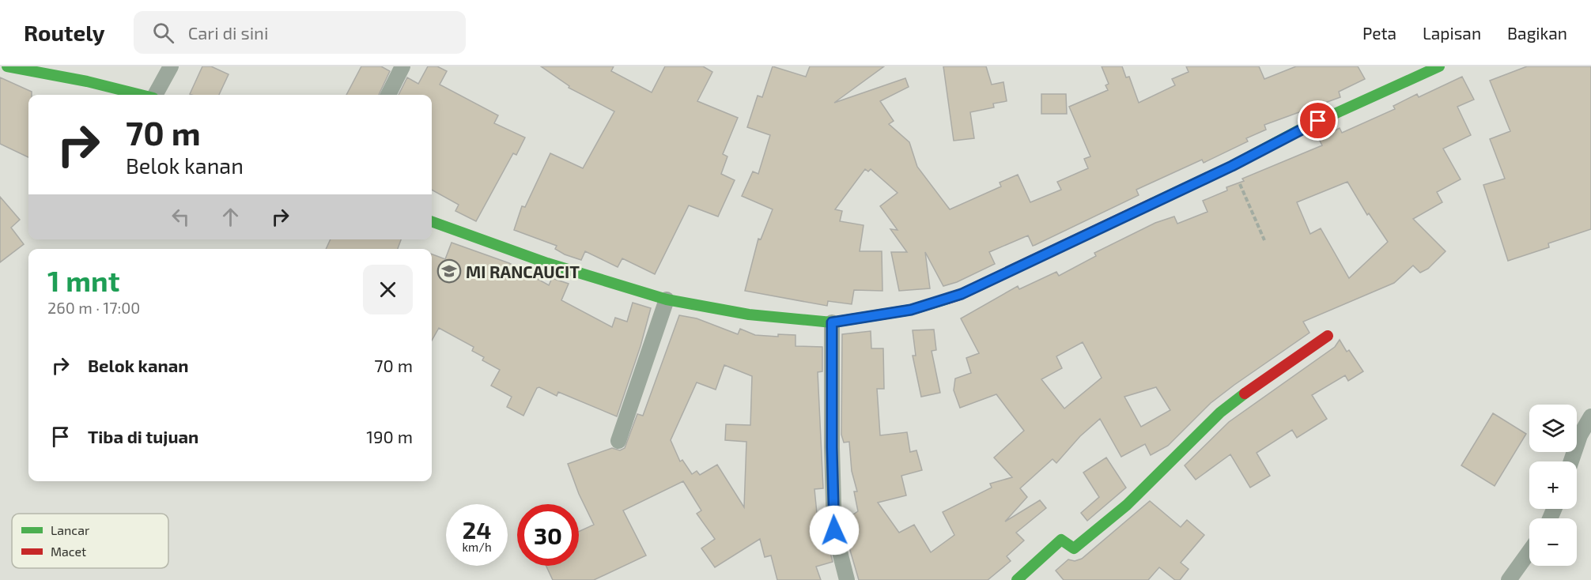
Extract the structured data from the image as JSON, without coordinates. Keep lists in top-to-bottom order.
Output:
{
  "places": {
    "school or university": ["MI RANCAUCIT"]
  },
  "legend": ["Lancar", "Macet"],
  "page": {
    "header": "Routely",
    "search": "Cari di sini",
    "nav": ["Peta", "Lapisan", "Bagikan"],
    "turn": ["70 m", "Belok kanan"],
    "heading": ["1 mnt", "260 m · 17:00"],
    "list": [
      {
        "name": "Belok kanan",
        "value": "70 m"
      },
      {
        "name": "Tiba di tujuan",
        "value": "190 m"
      }
    ],
    "map_buttons": ["+", "−"],
    "speed": "24 km/h",
    "limit": "30"
  }
}
